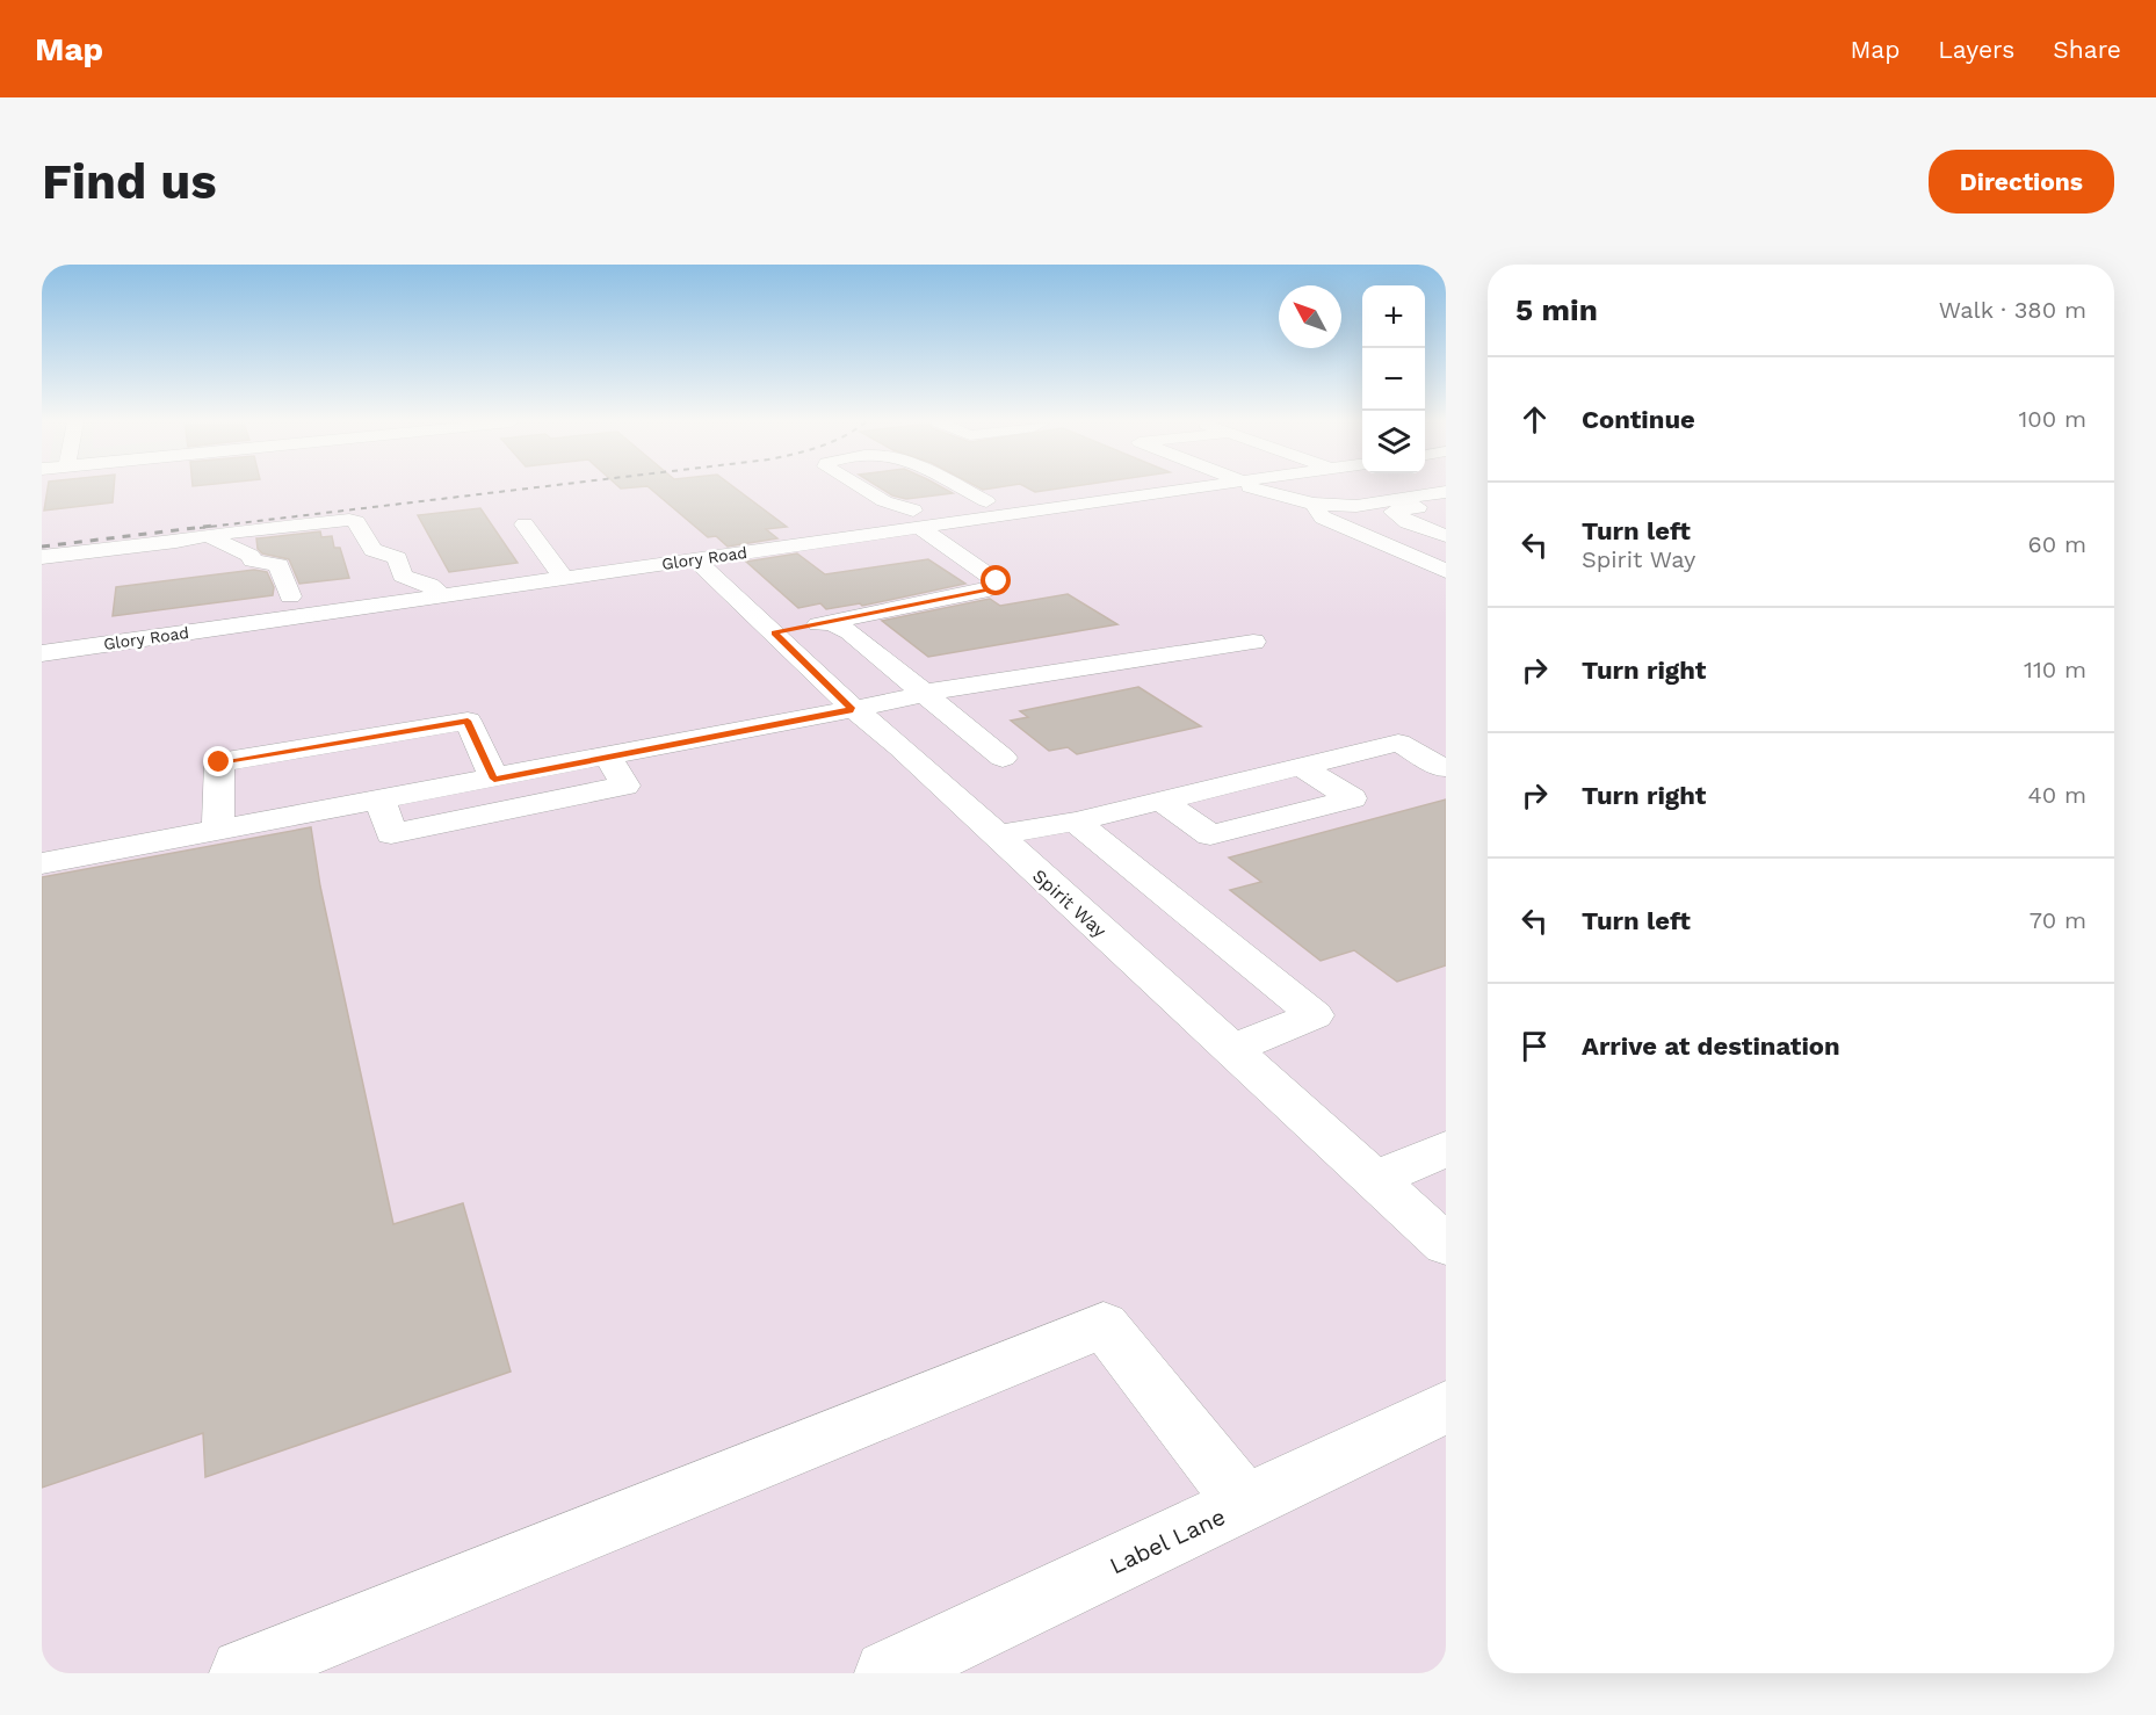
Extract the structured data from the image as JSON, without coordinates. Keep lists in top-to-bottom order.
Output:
{
  "streets": {
    "street": ["Glory Road", "Spirit Way", "Label Lane"]
  },
  "crossings": [
    ["Glory Road", "Spirit Way"]
  ],
  "north": "top left",
  "page": {
    "header": "Map",
    "nav": ["Map", "Layers", "Share"],
    "buttons": "Directions",
    "title": "Find us",
    "heading": ["5 min", "Walk · 380 m"],
    "map_buttons": ["+", "−"],
    "list": [
      ["Continue", "100 m"],
      ["Turn left", "Spirit Way", "60 m"],
      ["Turn right", "110 m"],
      ["Turn right", "40 m"],
      ["Turn left", "70 m"],
      "Arrive at destination"
    ]
  }
}
